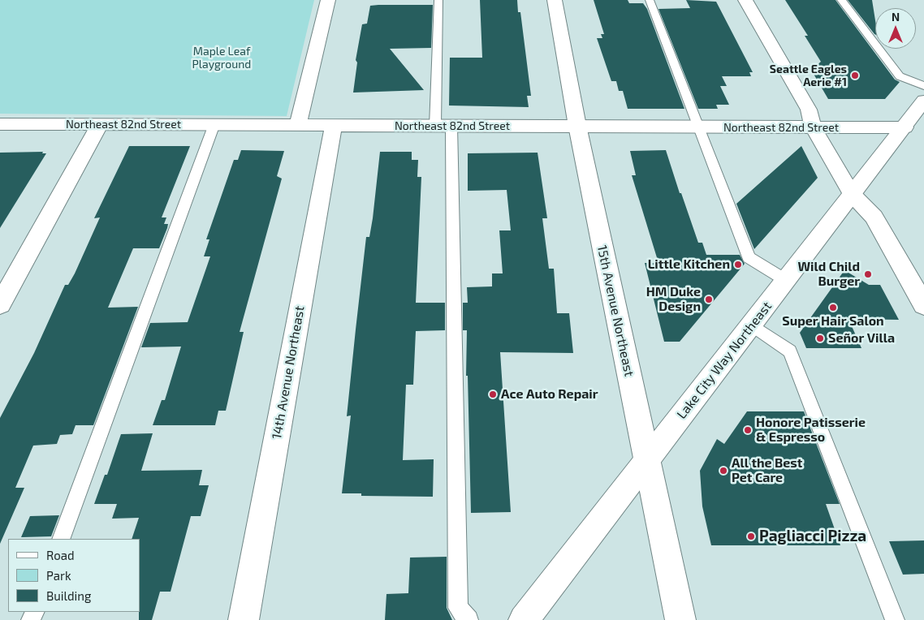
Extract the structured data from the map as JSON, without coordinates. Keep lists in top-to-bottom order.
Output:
{
  "streets": {
    "street": [
      "Northeast 82nd Street",
      "15th Avenue Northeast",
      "Lake City Way Northeast",
      "14th Avenue Northeast"
    ]
  },
  "crossings": [
    ["Northeast 82nd Street", "15th Avenue Northeast"],
    ["Northeast 82nd Street", "Lake City Way Northeast"],
    ["Northeast 82nd Street", "14th Avenue Northeast"],
    ["15th Avenue Northeast", "Lake City Way Northeast"]
  ],
  "parks": ["Maple Leaf Playground"],
  "places": [
    "Seattle Eagles Aerie #1",
    "Little Kitchen",
    "Wild Child Burger",
    "HM Duke Design",
    "Super Hair Salon",
    "Señor Villa",
    "Ace Auto Repair",
    "Honore Patisserie & Espresso",
    "All the Best Pet Care",
    "Pagliacci Pizza"
  ],
  "legend": ["Road", "Park", "Building"],
  "north": "top"
}
